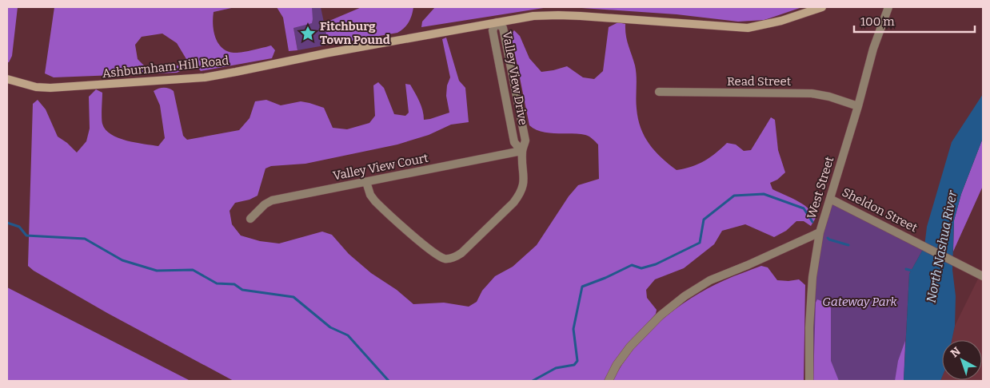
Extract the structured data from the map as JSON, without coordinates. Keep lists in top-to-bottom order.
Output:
{
  "streets": {
    "street": [
      "Ashburnham Hill Road",
      "Valley View Drive",
      "Read Street",
      "Valley View Court",
      "West Street",
      "Sheldon Street"
    ]
  },
  "crossings": [
    ["Ashburnham Hill Road", "Valley View Drive"],
    ["Valley View Drive", "Valley View Court"],
    ["Read Street", "West Street"],
    ["West Street", "Sheldon Street"]
  ],
  "water": ["North Nashua River"],
  "parks": ["Gateway Park"],
  "places": {
    "place": ["Fitchburg Town Pound"]
  },
  "scale_bar": "100 m",
  "north": "top left"
}
